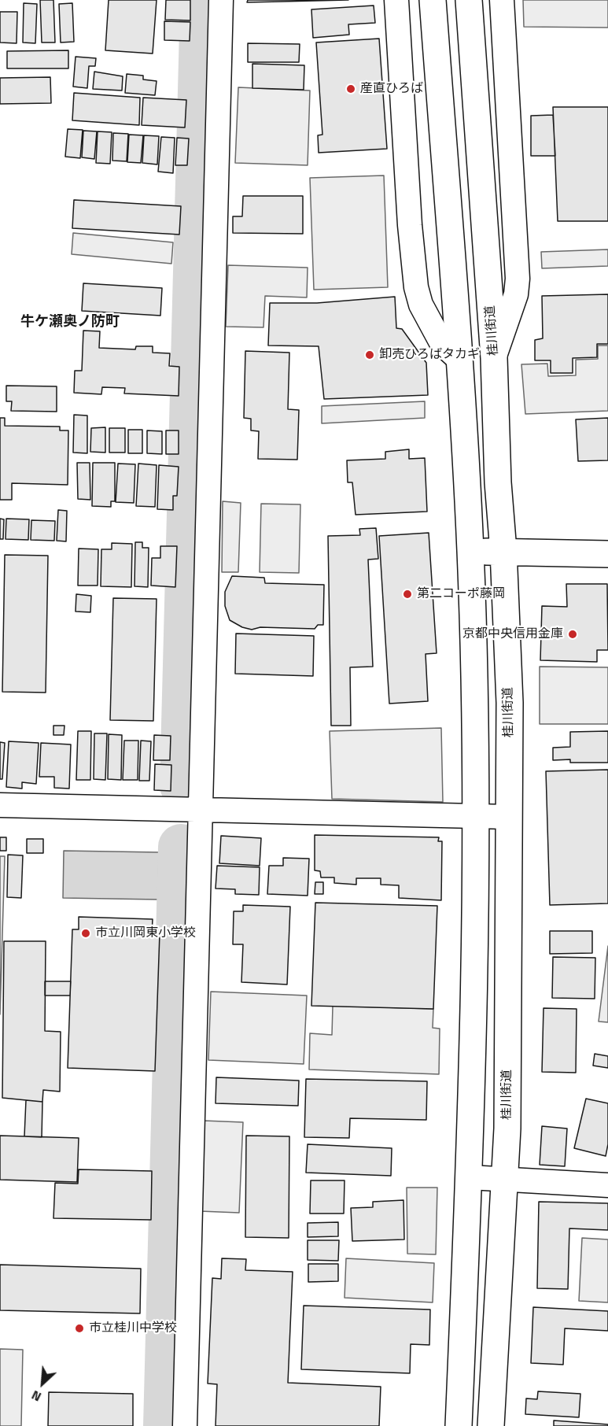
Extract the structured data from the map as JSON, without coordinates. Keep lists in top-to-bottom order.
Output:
{
  "streets": {
    "street": ["桂川街道"]
  },
  "districts": ["牛ケ瀬奥ノ防町"],
  "places": [
    "産直ひろば",
    "卸売ひろばタカギ",
    "第二コーポ藤岡",
    "京都中央信用金庫",
    "市立川岡東小学校",
    "市立桂川中学校"
  ],
  "north": "bottom left"
}
